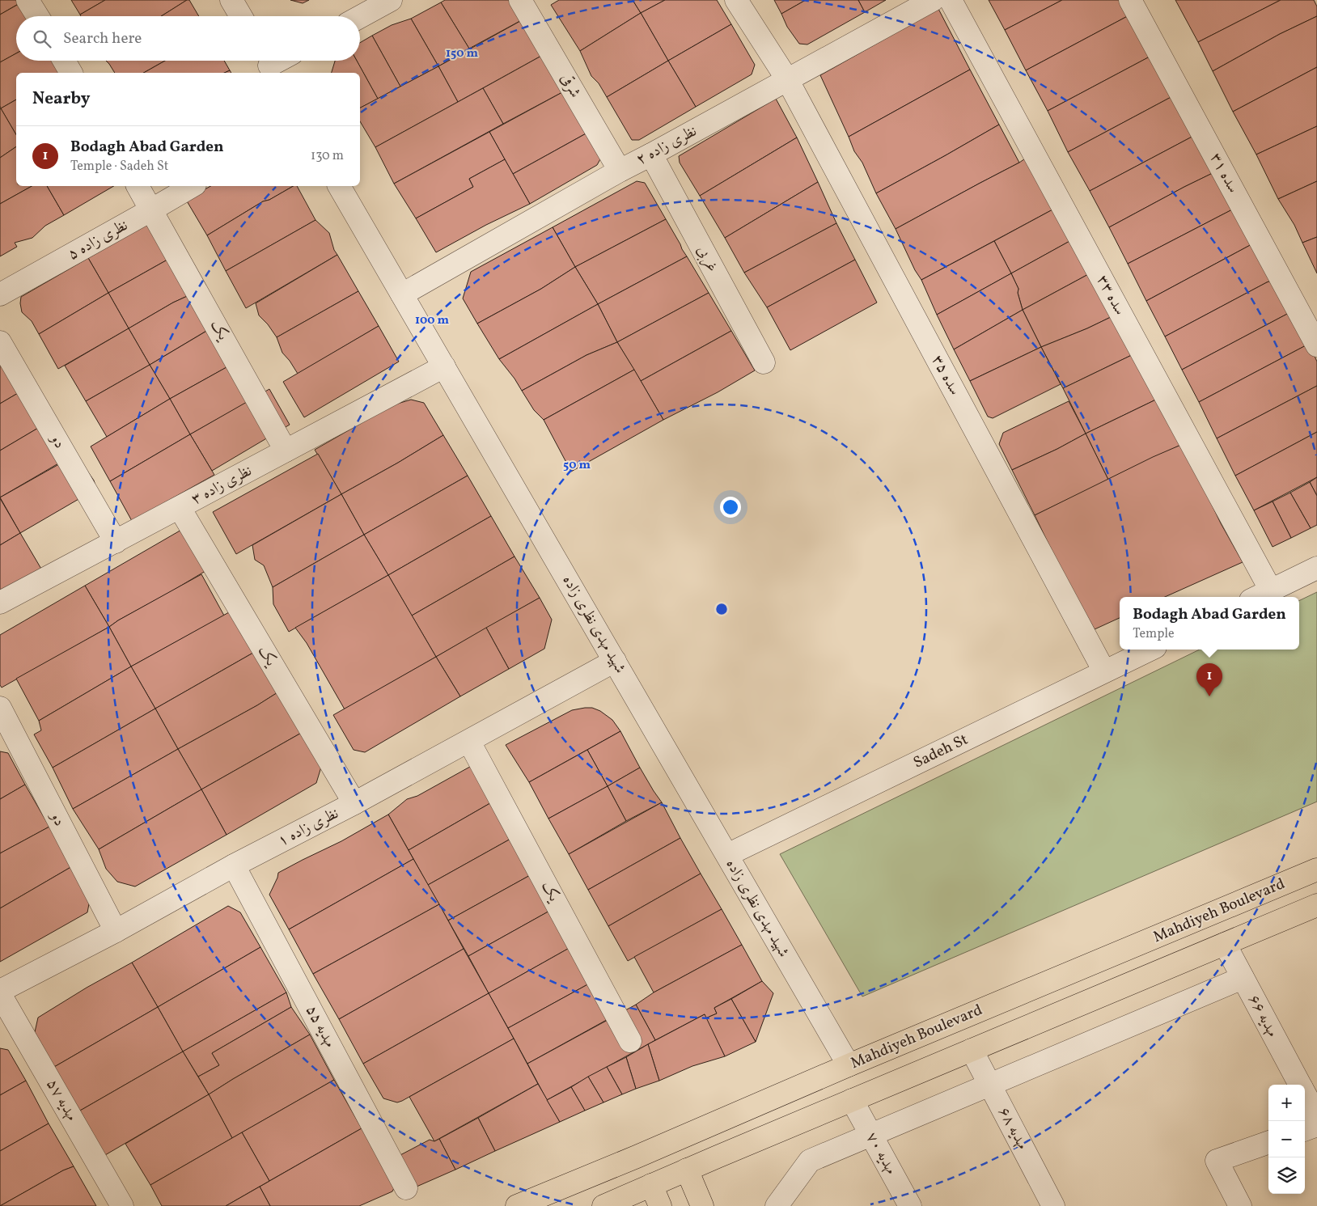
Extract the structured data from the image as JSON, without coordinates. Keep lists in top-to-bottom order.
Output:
{
  "streets": {
    "main road": ["Mahdiyeh Boulevard"],
    "street": [
      "شرقی",
      "نظری زاده ۲",
      "سده ۳۱",
      "نظری زاده ۵",
      "غربی",
      "سده ۳۳",
      "یک",
      "سده ۳۵",
      "دو",
      "نظری زاده ۳",
      "شهید مهدی نظری زاده",
      "Sadeh St",
      "نظری زاده ۱",
      "مهدیه ۶۶",
      "مهدیه ۵۵",
      "مهدیه ۵۷",
      "مهدیه ۶۸",
      "مهدیه ۷۰"
    ]
  },
  "crossings": [
    ["شرقی", "نظری زاده ۲"],
    ["نظری زاده ۲", "غربی"],
    ["نظری زاده ۲", "سده ۳۵"],
    ["نظری زاده ۲", "شهید مهدی نظری زاده"],
    ["نظری زاده ۵", "یک"],
    ["یک", "نظری زاده ۳"],
    ["یک", "نظری زاده ۱"],
    ["سده ۳۵", "Sadeh St"],
    ["دو", "نظری زاده ۳"],
    ["دو", "نظری زاده ۱"],
    ["نظری زاده ۳", "شهید مهدی نظری زاده"],
    ["شهید مهدی نظری زاده", "Sadeh St"],
    ["شهید مهدی نظری زاده", "نظری زاده ۱"],
    ["شهید مهدی نظری زاده", "Mahdiyeh Boulevard"],
    ["نظری زاده ۱", "مهدیه ۵۵"]
  ],
  "page": {
    "search": "Search here",
    "heading": "Nearby",
    "list": [
      {
        "mark": "1",
        "name": "Bodagh Abad Garden",
        "note": "Temple · Sadeh St",
        "value": "130 m"
      }
    ],
    "popup": ["Bodagh Abad Garden", "Temple"],
    "pins": "1",
    "map_buttons": ["+", "−"]
  },
  "rings": ["150 m", "100 m", "50 m"]
}
